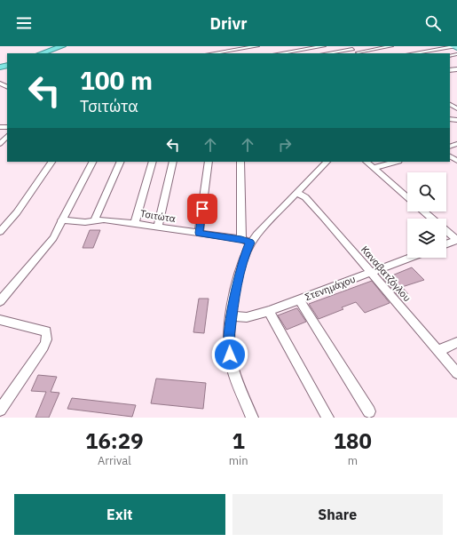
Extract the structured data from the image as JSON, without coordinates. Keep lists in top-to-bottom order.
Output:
{
  "streets": {
    "street": ["Τσιτώτα", "Καναβατζόγλου", "Στενημάχου"]
  },
  "crossings": [
    ["Καναβατζόγλου", "Στενημάχου"]
  ],
  "page": {
    "header": "Drivr",
    "turn": ["100 m", "Τσιτώτα"],
    "eta": [
      "16:29",
      "Arrival",
      "1",
      "min",
      "180",
      "m"
    ],
    "buttons": ["Exit", "Share"]
  }
}
